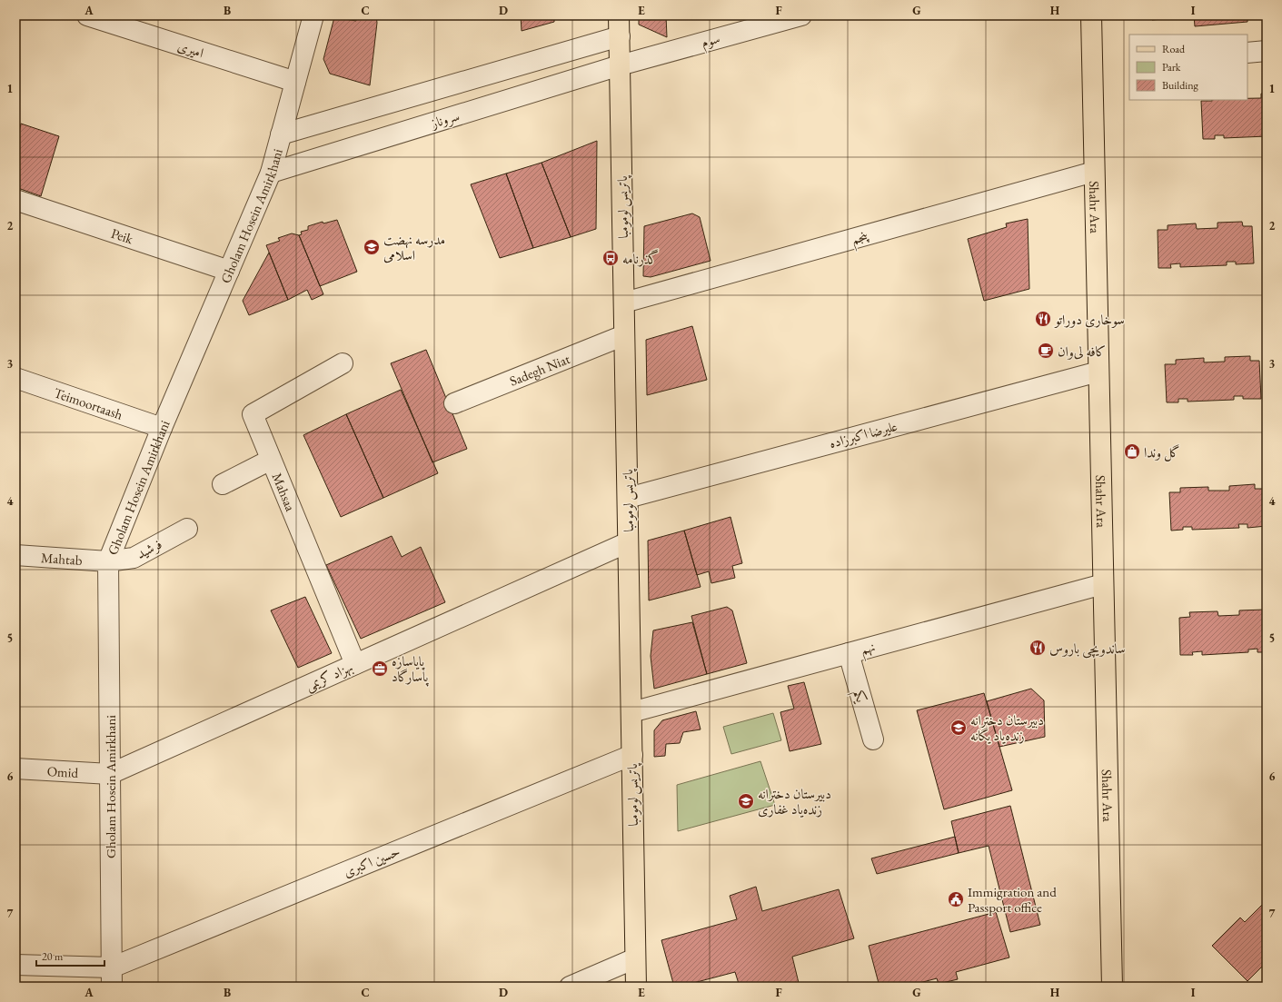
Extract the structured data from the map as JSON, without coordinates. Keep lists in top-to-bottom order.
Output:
{
  "streets": {
    "main road": ["پاتریس لومومبا", "Shahr Ara"],
    "street": [
      "سوم",
      "امیری",
      "سروناز",
      "Gholam Hosein Amirkhani",
      "Peik",
      "پنجم",
      "Sadegh Niat",
      "Teimoortaash",
      "علیرضا اکبرزاده",
      "Mahsaa",
      "فرشید",
      "Mahtab",
      "نهم",
      "بهزاد کریمی",
      "یکم",
      "Omid",
      "حسین اکبری"
    ]
  },
  "crossings": [
    ["سوم", "سروناز"],
    ["سوم", "پاتریس لومومبا"],
    ["امیری", "Gholam Hosein Amirkhani"],
    ["سروناز", "پاتریس لومومبا"],
    ["سروناز", "Gholam Hosein Amirkhani"],
    ["پاتریس لومومبا", "پنجم"],
    ["پاتریس لومومبا", "Sadegh Niat"],
    ["پاتریس لومومبا", "علیرضا اکبرزاده"],
    ["پاتریس لومومبا", "نهم"],
    ["پاتریس لومومبا", "بهزاد کریمی"],
    ["پاتریس لومومبا", "حسین اکبری"],
    ["Shahr Ara", "پنجم"],
    ["Shahr Ara", "علیرضا اکبرزاده"],
    ["Shahr Ara", "نهم"],
    ["Gholam Hosein Amirkhani", "Peik"],
    ["Gholam Hosein Amirkhani", "Teimoortaash"],
    ["Gholam Hosein Amirkhani", "فرشید"],
    ["Gholam Hosein Amirkhani", "Mahtab"],
    ["Gholam Hosein Amirkhani", "بهزاد کریمی"],
    ["Gholam Hosein Amirkhani", "Omid"],
    ["Gholam Hosein Amirkhani", "حسین اکبری"],
    ["Mahsaa", "بهزاد کریمی"],
    ["فرشید", "Mahtab"],
    ["نهم", "یکم"],
    ["بهزاد کریمی", "Omid"]
  ],
  "places": {
    "school or university": ["مدرسه نهضت اسلامی", "دبیرستان دخترانه زنده‌یاد یگانه", "دبیرستان دخترانه زنده‌یاد غفاری"],
    "bus stop": ["گذرنامه"],
    "restaurant": ["سوخاری دوراتو", "ساندویچی باروس"],
    "cafe": ["کافه لی‌وان"],
    "shop": ["گل وندا"],
    "office": ["پایاسازه پاسارگاد"],
    "public building": ["Immigration and Passport office"]
  },
  "legend": ["Road", "Park", "Building"],
  "scale_bar": "20 m",
  "grid": {
    "columns": [
      "A",
      "B",
      "C",
      "D",
      "E",
      "F",
      "G",
      "H",
      "I"
    ],
    "rows": [
      "1",
      "2",
      "3",
      "4",
      "5",
      "6",
      "7"
    ]
  }
}
